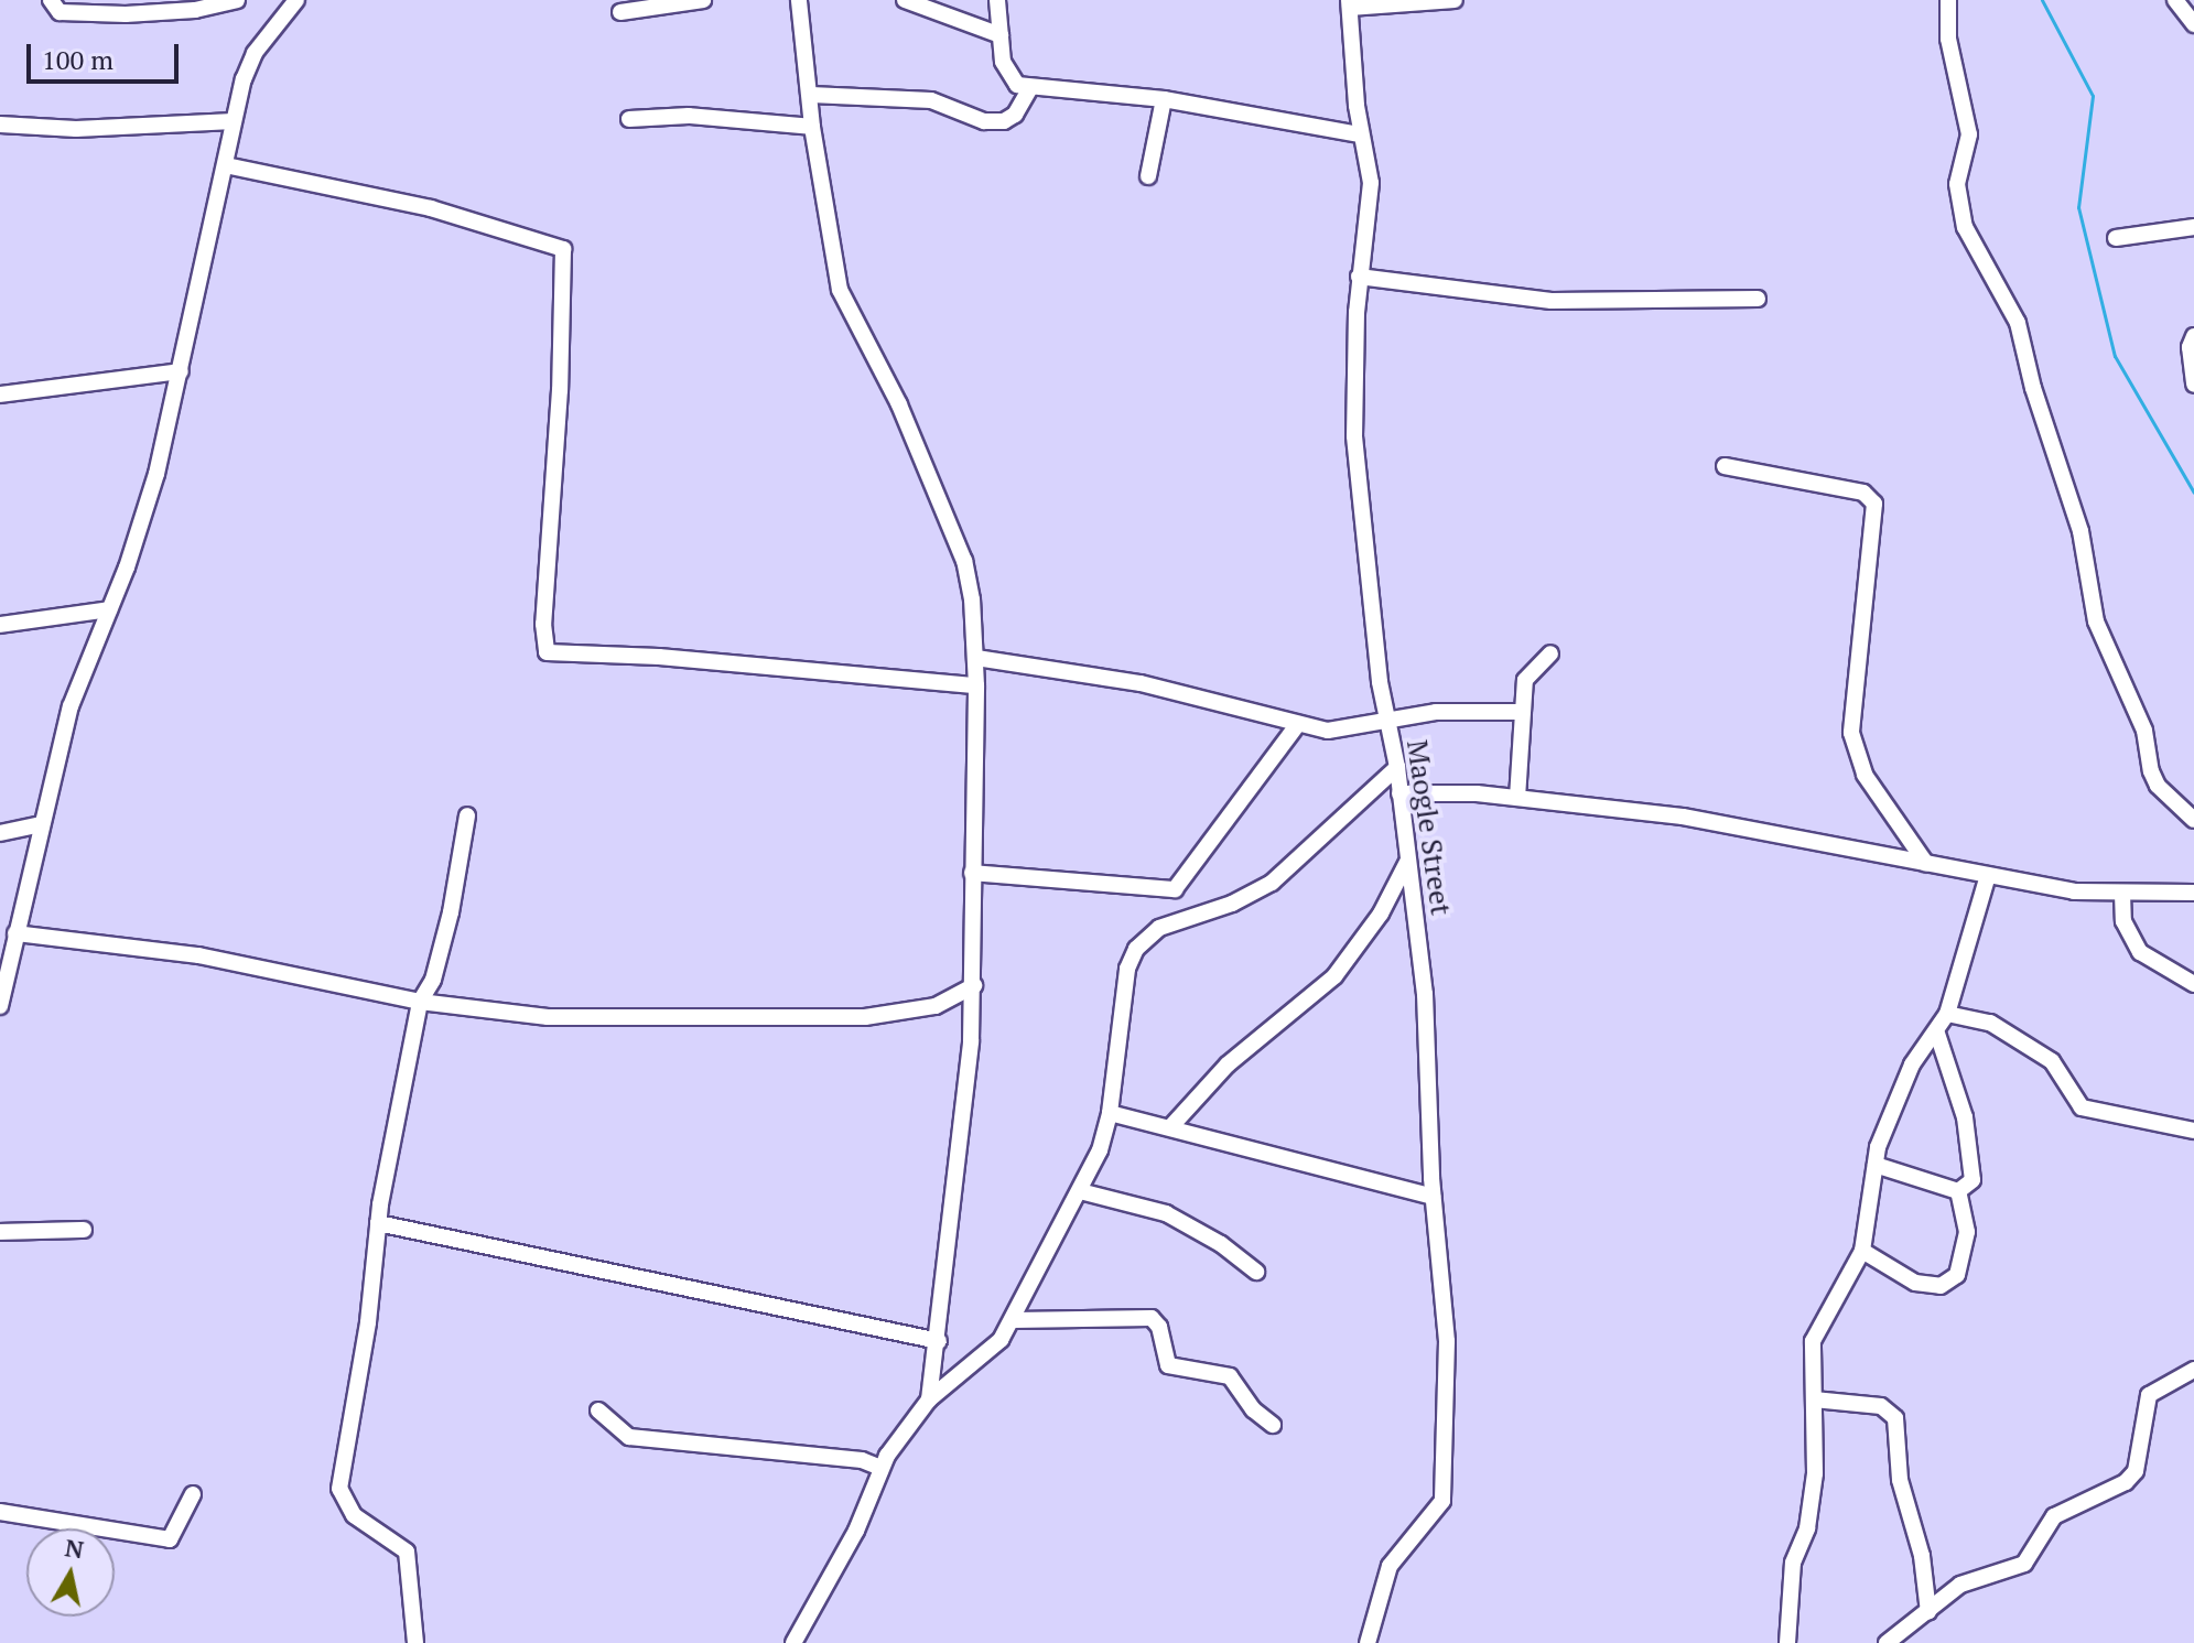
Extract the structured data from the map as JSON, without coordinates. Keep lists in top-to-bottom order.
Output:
{
  "streets": {
    "street": ["Maogle Street"]
  },
  "scale_bar": "100 m",
  "north": "top"
}
